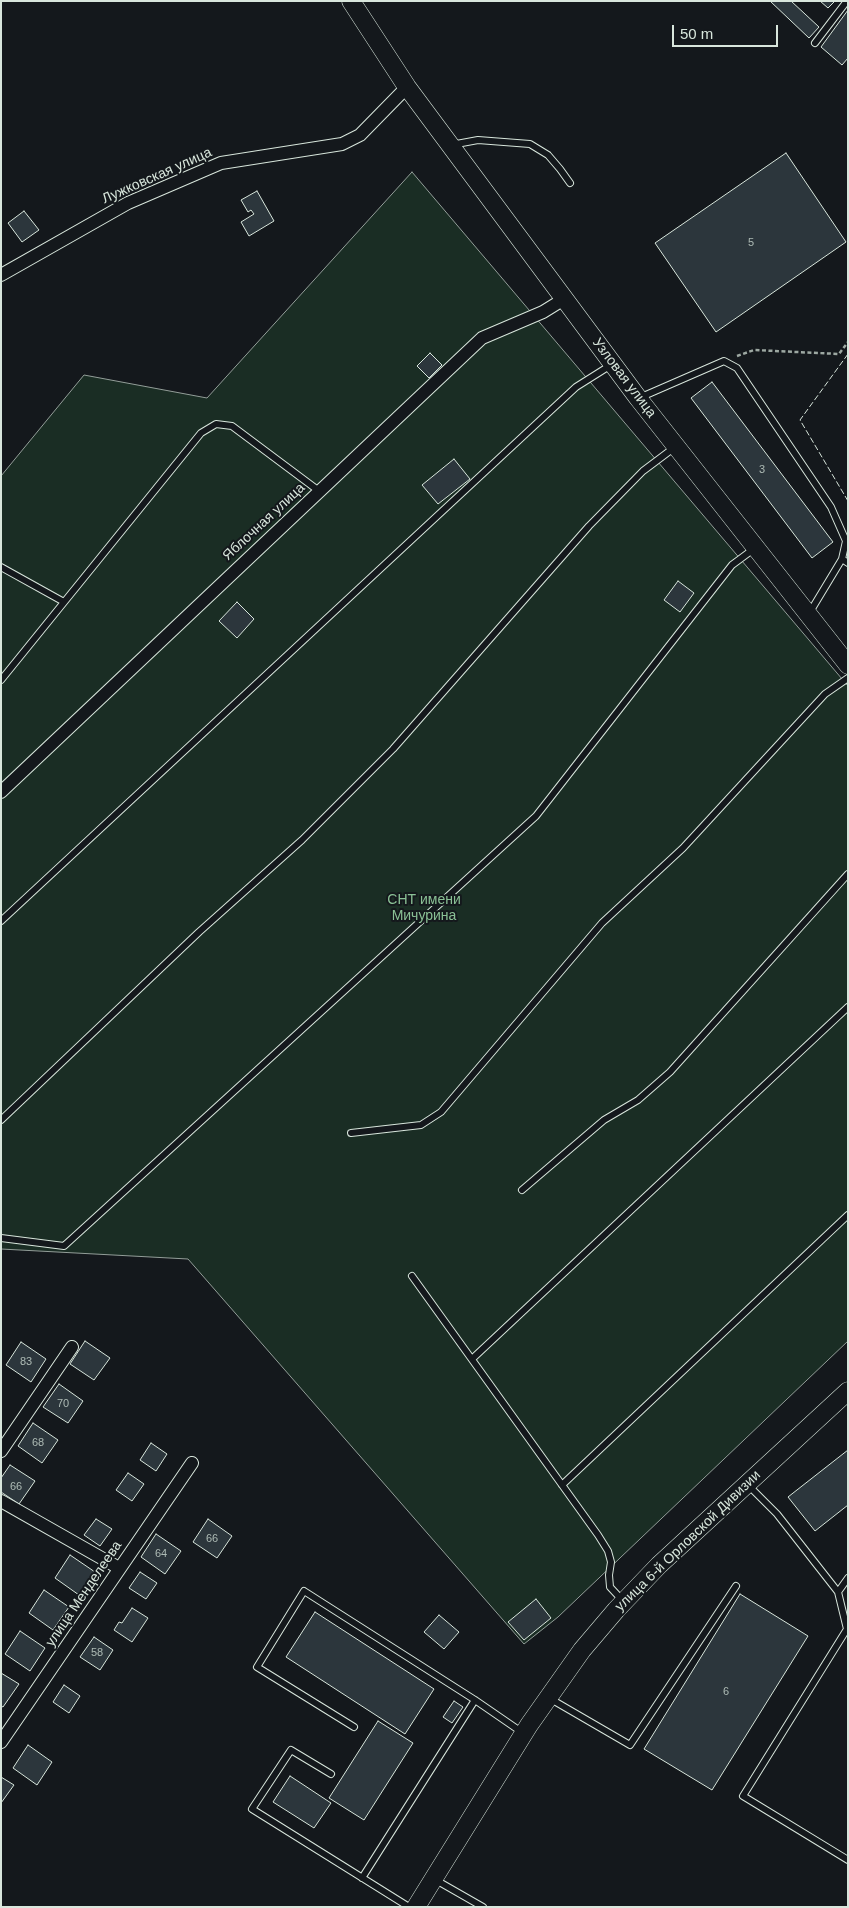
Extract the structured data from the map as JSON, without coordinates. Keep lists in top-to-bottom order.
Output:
{
  "streets": {
    "street": [
      "Лужковская улица",
      "Узловая улица",
      "Яблочная улица",
      "улица 6-й Орловской Дивизии",
      "улица Менделеева"
    ]
  },
  "crossings": [
    ["Лужковская улица", "Узловая улица"],
    ["Узловая улица", "Яблочная улица"]
  ],
  "parks": ["СНТ имени Мичурина"],
  "house_numbers": [
    "5",
    "3",
    "83",
    "70",
    "68",
    "66",
    "66",
    "64",
    "58",
    "6"
  ],
  "scale_bar": "50 m"
}
